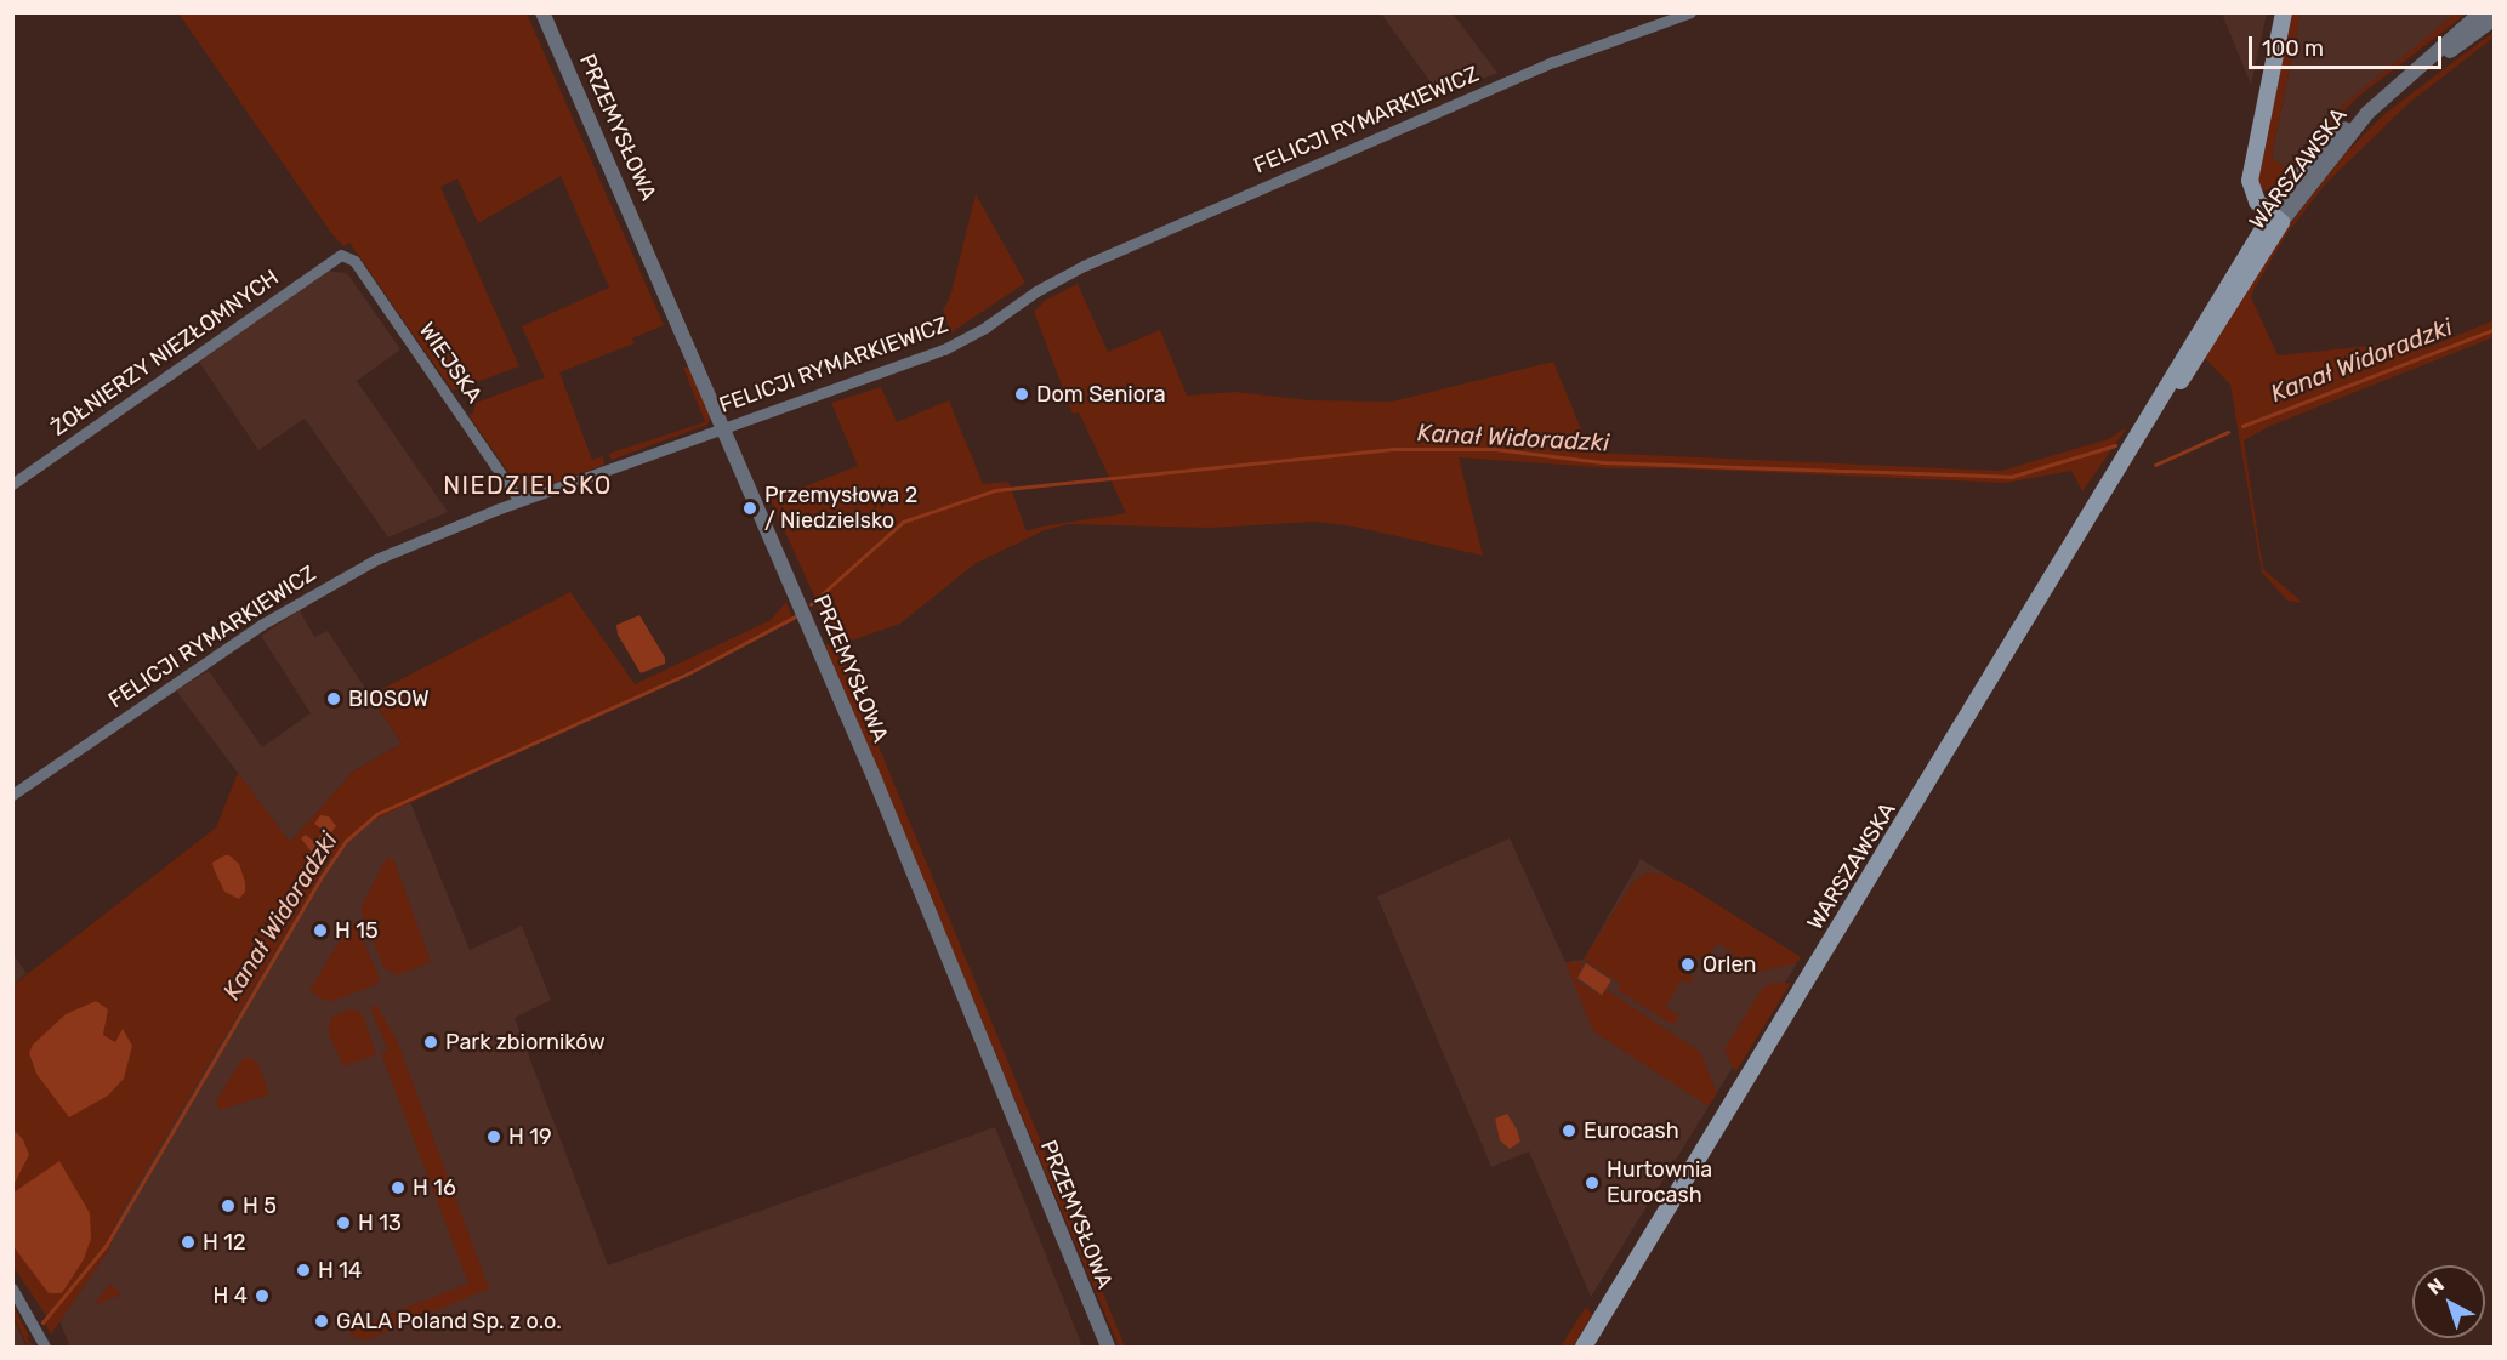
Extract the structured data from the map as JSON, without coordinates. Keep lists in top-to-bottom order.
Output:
{
  "streets": {
    "main road": ["WARSZAWSKA"],
    "street": [
      "FELICJI RYMARKIEWICZ",
      "PRZEMYSŁOWA",
      "ŻOŁNIERZY NIEZŁOMNYCH",
      "WIEJSKA"
    ]
  },
  "crossings": [
    ["FELICJI RYMARKIEWICZ", "PRZEMYSŁOWA"],
    ["FELICJI RYMARKIEWICZ", "WIEJSKA"],
    ["ŻOŁNIERZY NIEZŁOMNYCH", "WIEJSKA"]
  ],
  "districts": ["NIEDZIELSKO"],
  "water": ["Kanał Widoradzki"],
  "places": [
    "Dom Seniora",
    "Przemysłowa 2 / Niedzielsko",
    "BIOSOW",
    "H 15",
    "Orlen",
    "Park zbiorników",
    "Eurocash",
    "H 19",
    "Hurtownia Eurocash",
    "H 16",
    "H 5",
    "H 13",
    "H 12",
    "H 14",
    "H 4",
    "GALA Poland Sp. z o.o."
  ],
  "scale_bar": "100 m",
  "north": "top left"
}
